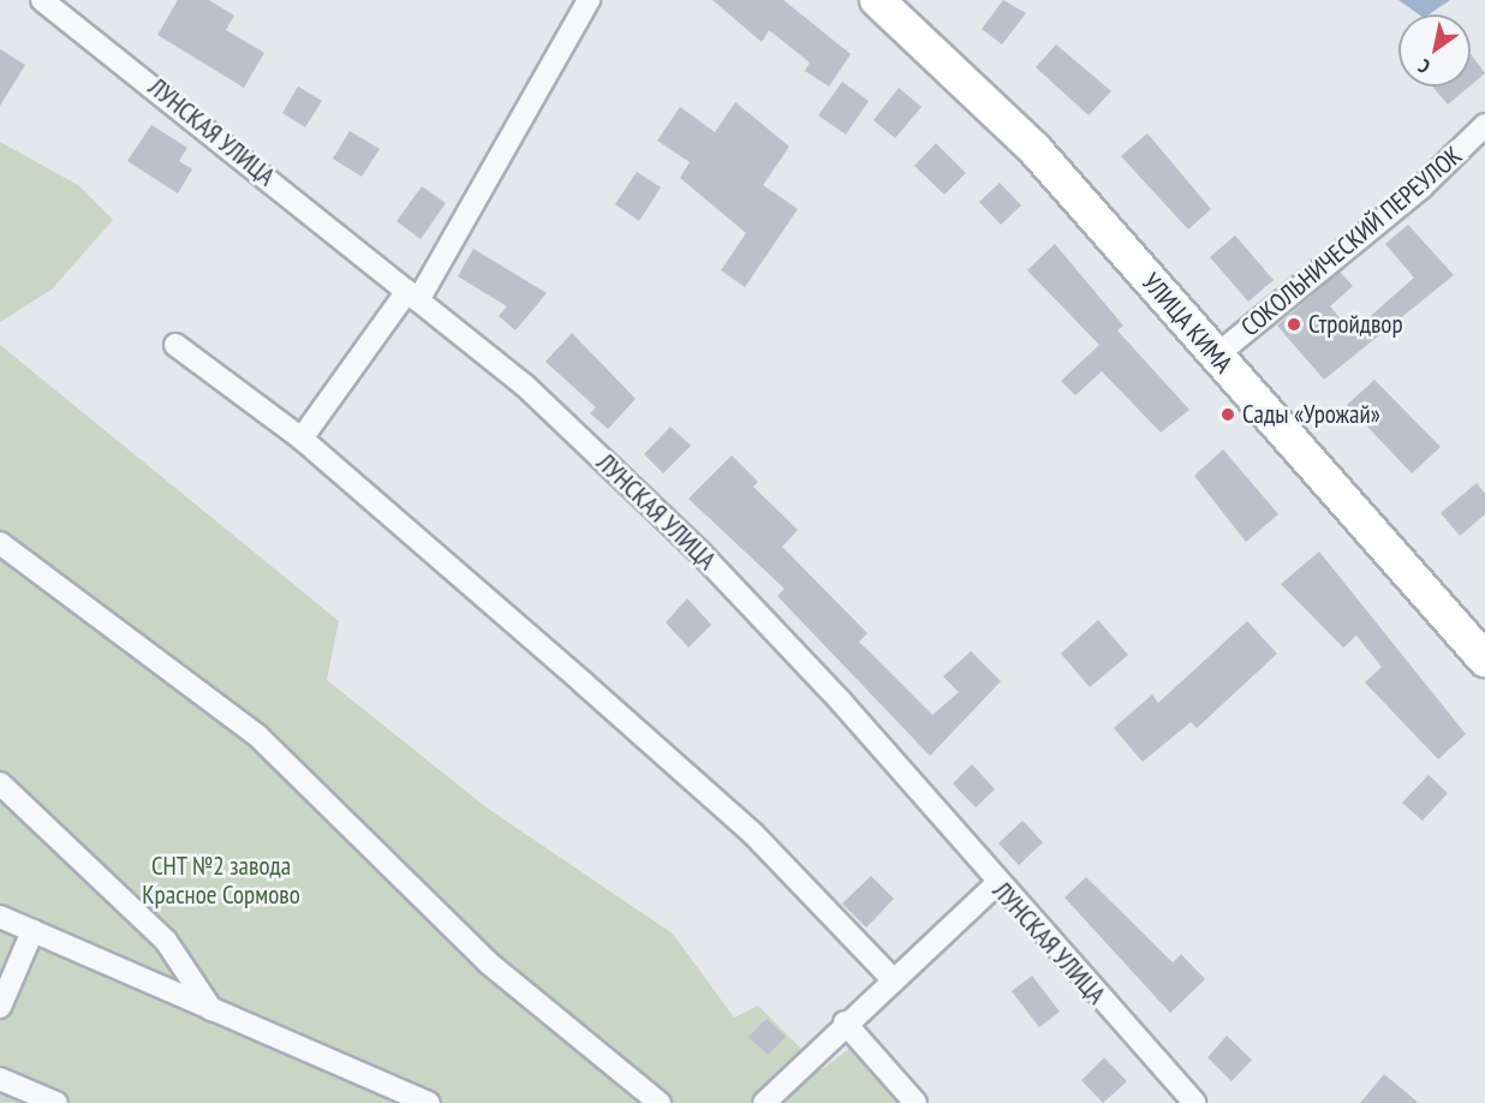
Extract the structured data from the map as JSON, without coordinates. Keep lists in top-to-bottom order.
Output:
{
  "streets": {
    "main road": ["УЛИЦА КИМА"],
    "street": ["ЛУНСКАЯ УЛИЦА", "СОКОЛЬНИЧЕСКИЙ ПЕРЕУЛОК"]
  },
  "crossings": [
    ["СОКОЛЬНИЧЕСКИЙ ПЕРЕУЛОК", "УЛИЦА КИМА"]
  ],
  "parks": ["СНТ №2 завода Красное Сормово"],
  "places": ["Стройдвор", "Сады «Урожай»"],
  "north": "bottom left"
}
